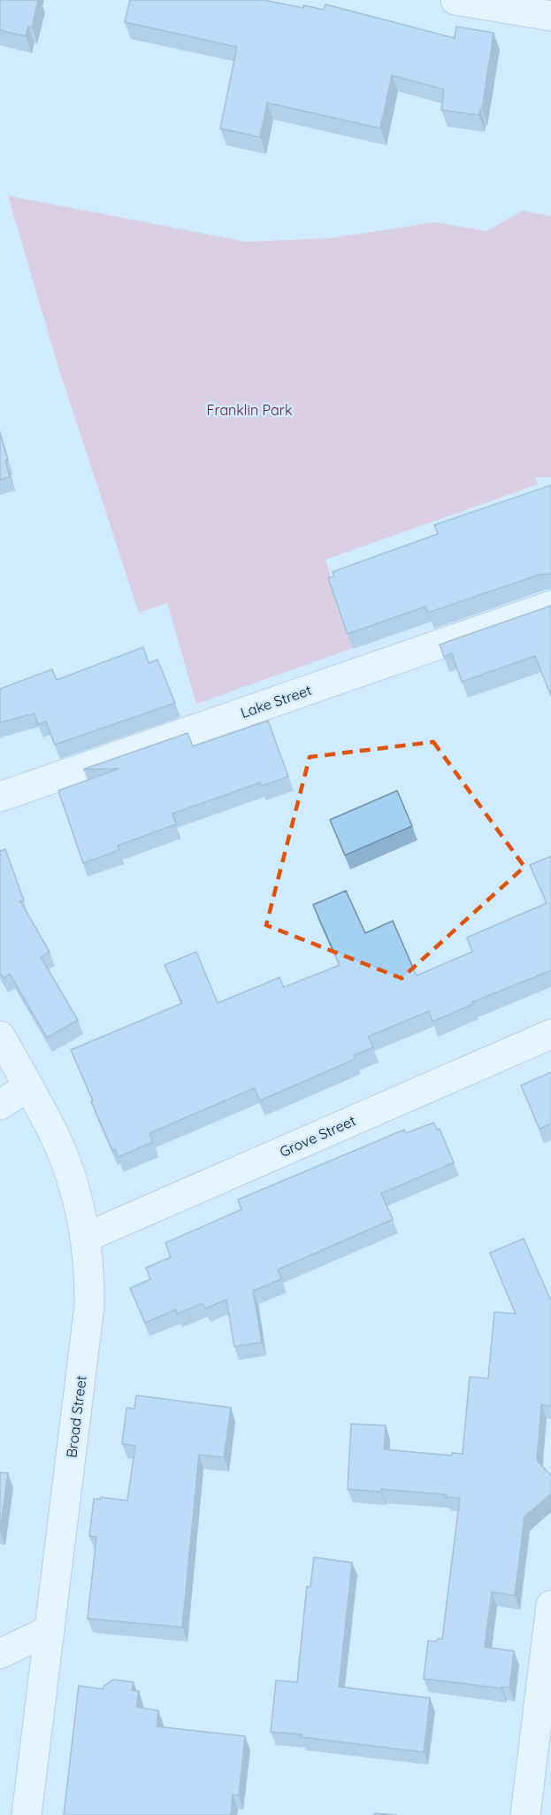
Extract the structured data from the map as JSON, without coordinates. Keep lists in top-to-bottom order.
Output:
{
  "streets": {
    "street": ["Lake Street", "Grove Street", "Broad Street"]
  },
  "crossings": [
    ["Grove Street", "Broad Street"]
  ],
  "parks": ["Franklin Park"]
}
